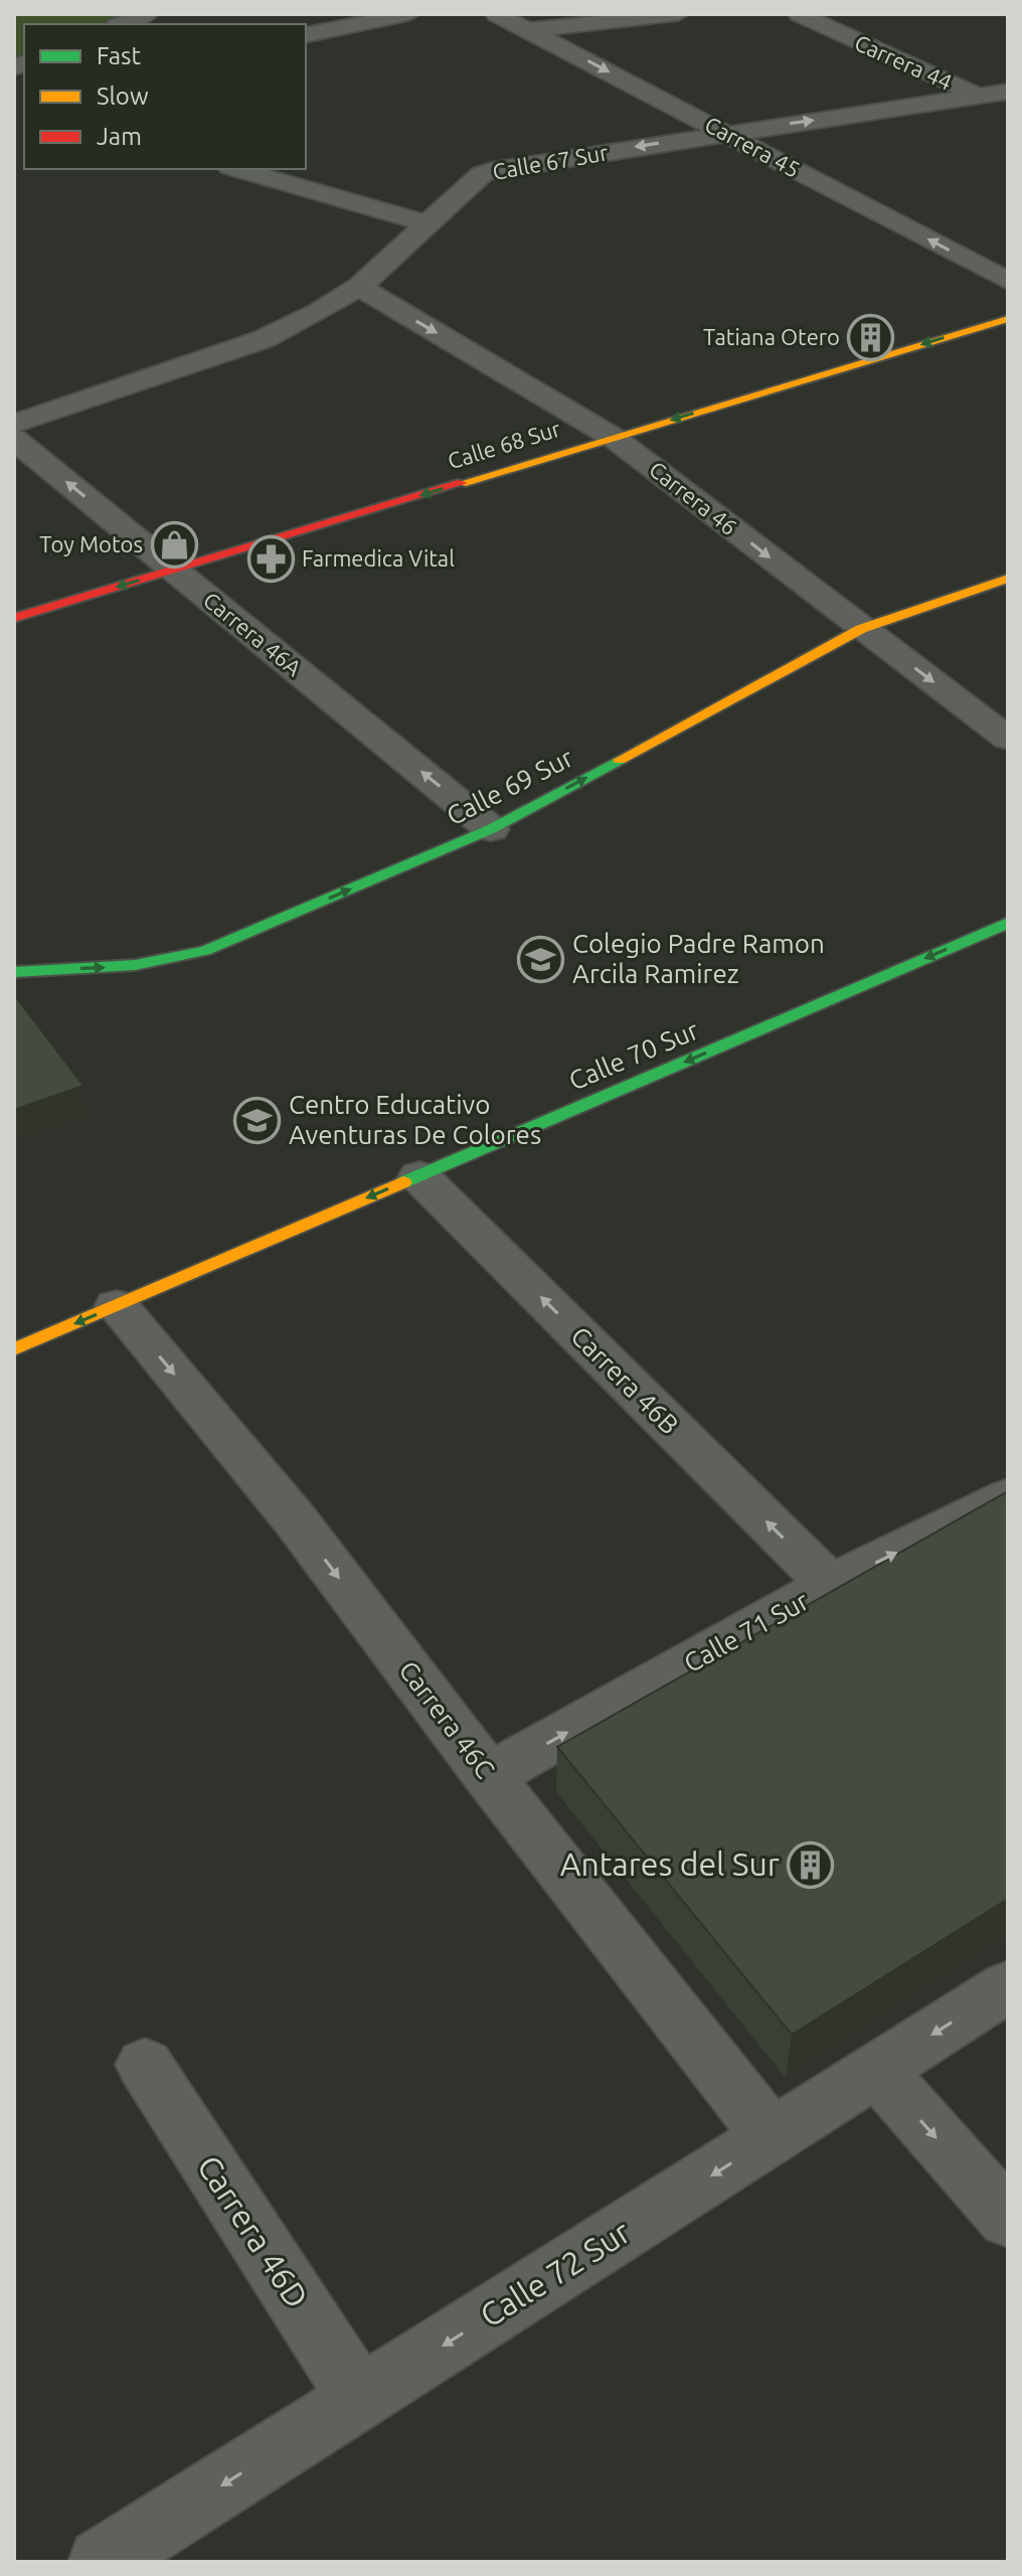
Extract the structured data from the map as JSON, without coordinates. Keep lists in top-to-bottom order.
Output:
{
  "streets": {
    "street": [
      "Carrera 44",
      "Carrera 45",
      "Calle 67 Sur",
      "Calle 68 Sur",
      "Carrera 46",
      "Carrera 46A",
      "Calle 69 Sur",
      "Calle 70 Sur",
      "Carrera 46B",
      "Calle 71 Sur",
      "Carrera 46C",
      "Carrera 46D",
      "Calle 72 Sur"
    ]
  },
  "crossings": [
    ["Carrera 44", "Calle 67 Sur"],
    ["Carrera 45", "Calle 67 Sur"],
    ["Calle 67 Sur", "Carrera 46"],
    ["Calle 68 Sur", "Carrera 46"],
    ["Calle 68 Sur", "Carrera 46A"],
    ["Carrera 46", "Calle 69 Sur"],
    ["Carrera 46A", "Calle 69 Sur"],
    ["Calle 70 Sur", "Carrera 46B"],
    ["Calle 70 Sur", "Carrera 46C"],
    ["Carrera 46B", "Calle 71 Sur"],
    ["Calle 71 Sur", "Carrera 46C"],
    ["Carrera 46C", "Calle 72 Sur"],
    ["Carrera 46D", "Calle 72 Sur"]
  ],
  "one_way": [
    "Calle 68 Sur",
    "Carrera 46",
    "Carrera 46A",
    "Calle 69 Sur",
    "Calle 70 Sur",
    "Carrera 46B",
    "Calle 71 Sur",
    "Carrera 46C",
    "Calle 72 Sur"
  ],
  "places": {
    "building": ["Tatiana Otero", "Antares del Sur"],
    "shop": ["Toy Motos"],
    "pharmacy": ["Farmedica Vital"],
    "school or university": ["Colegio Padre Ramon Arcila Ramirez", "Centro Educativo Aventuras De Colores"]
  },
  "legend": ["Fast", "Slow", "Jam"]
}
